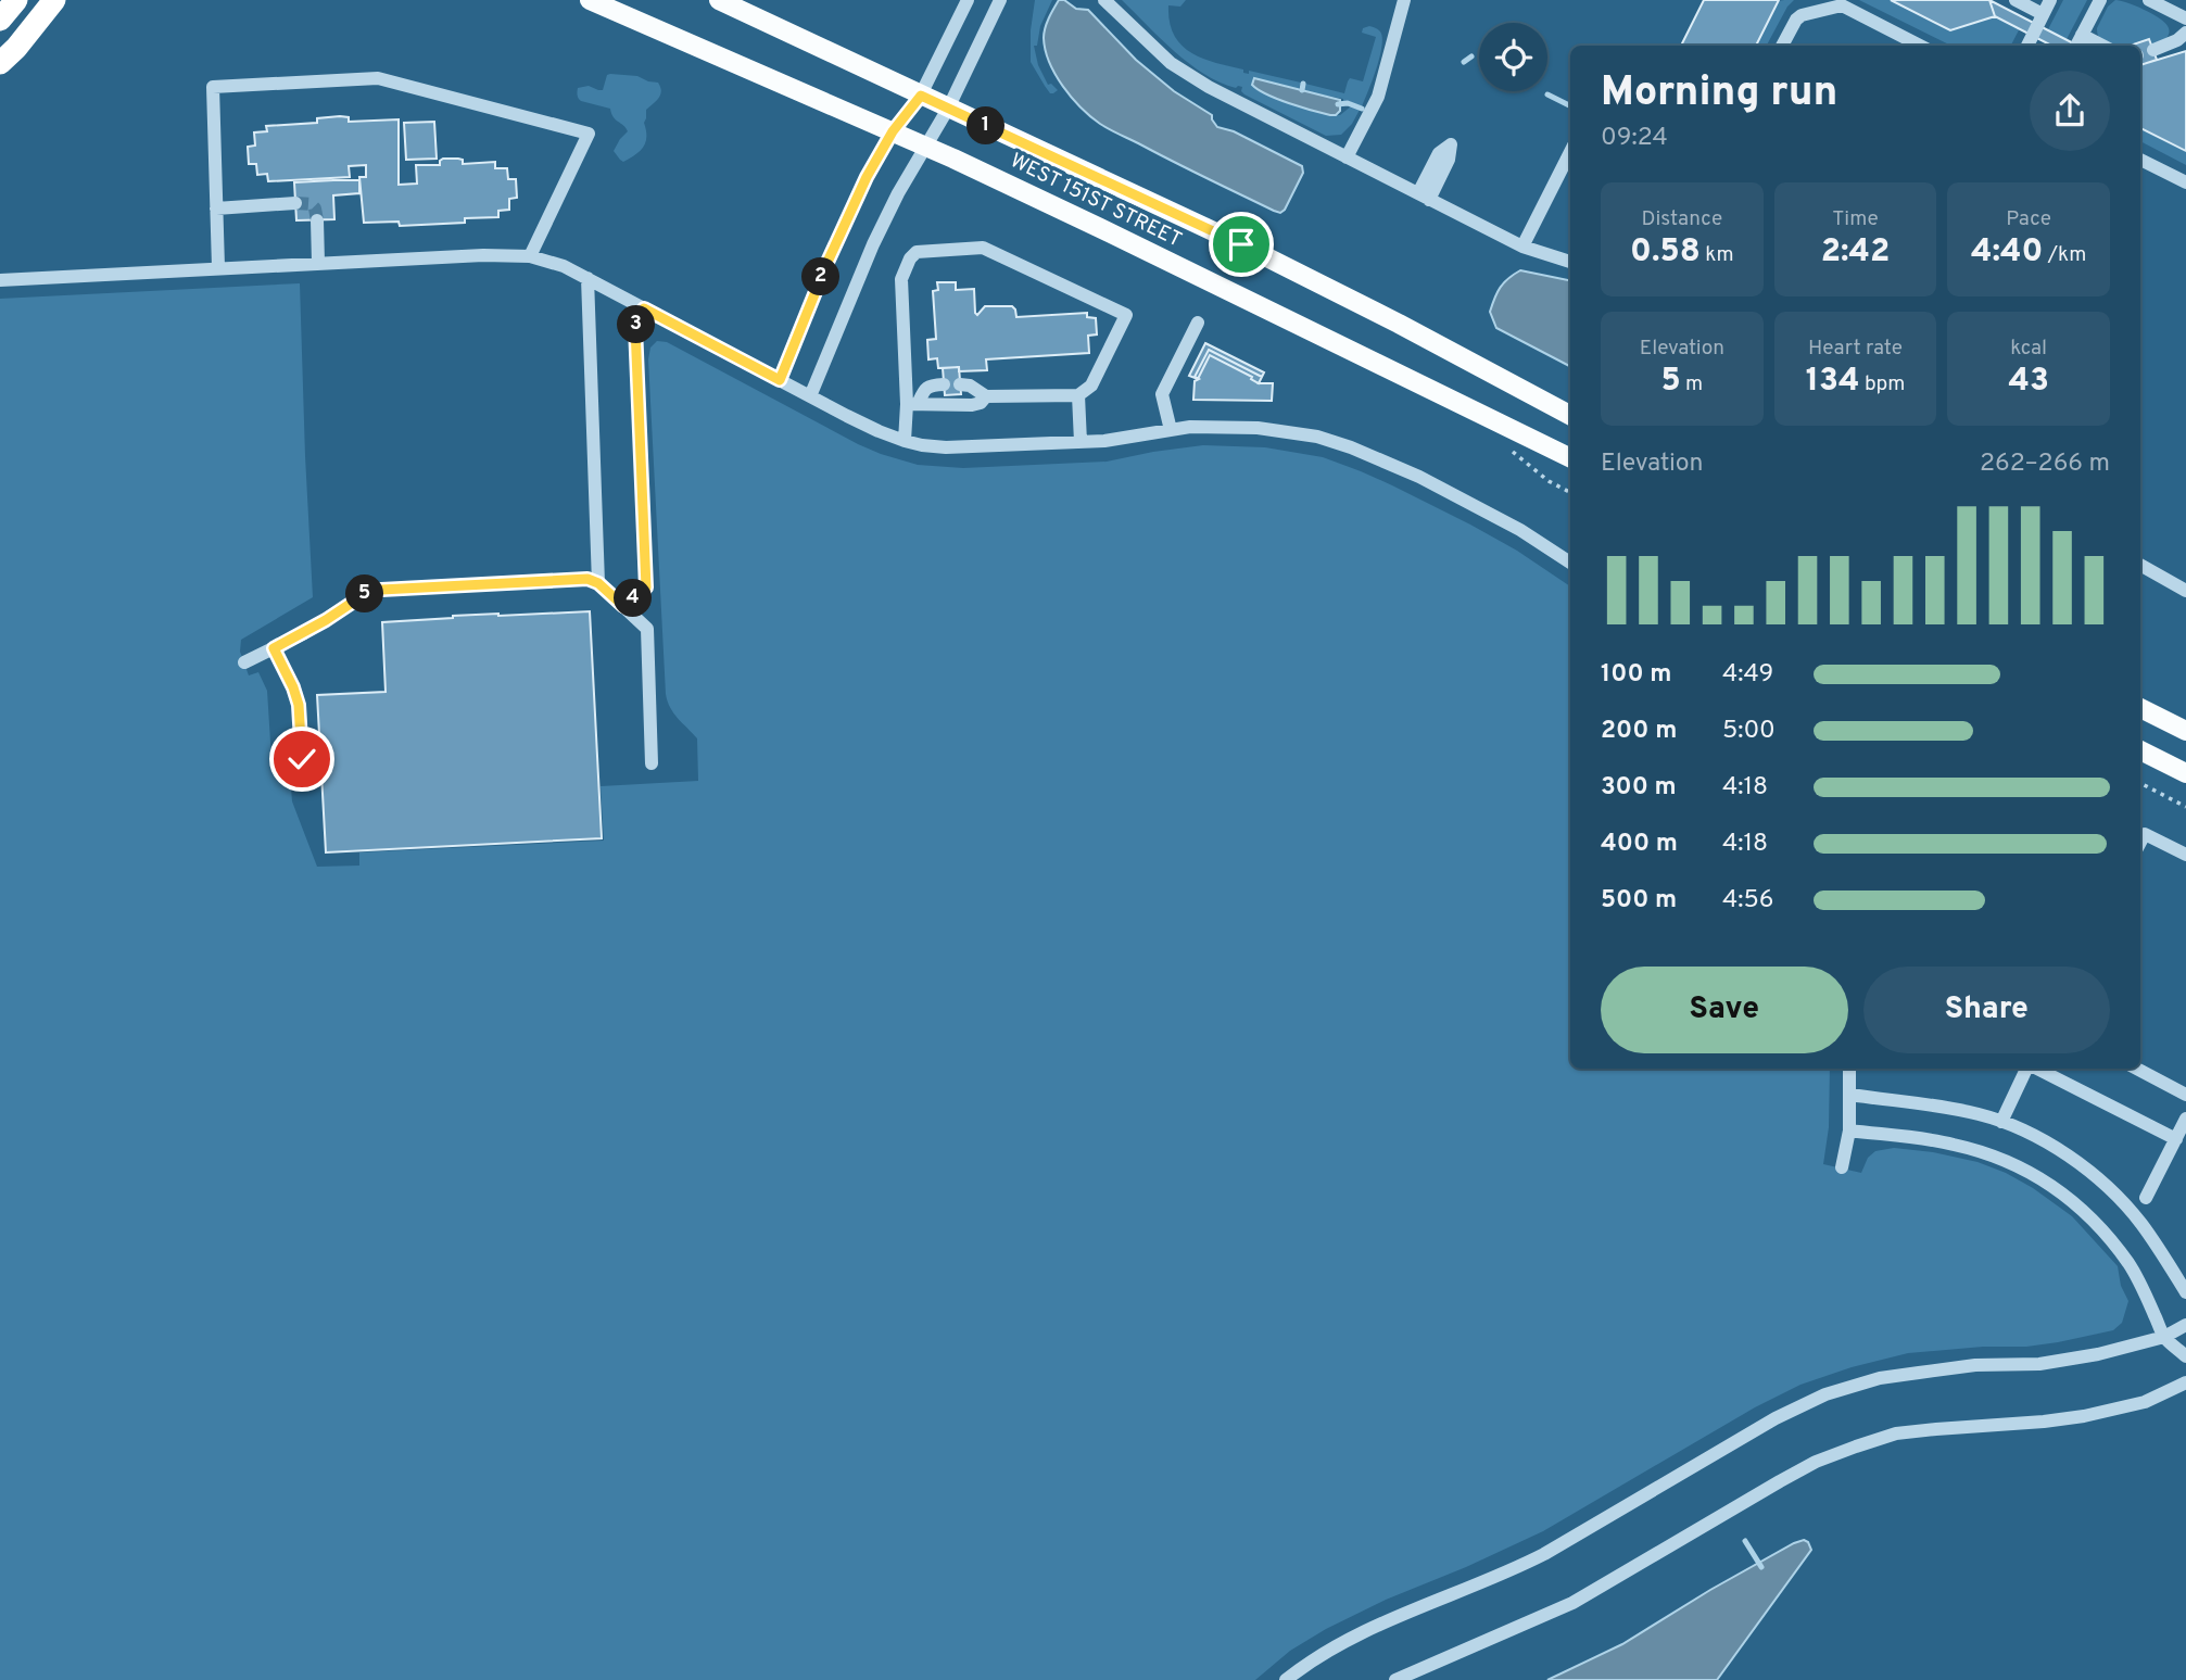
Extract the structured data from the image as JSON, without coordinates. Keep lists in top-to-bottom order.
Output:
{
  "streets": {
    "main road": ["WEST 151ST STREET"]
  },
  "page": {
    "heading": ["Morning run", "09:24"],
    "pins": [
      "1",
      "2",
      "3",
      "5",
      "4"
    ],
    "stats": [
      ["Distance", "0.58 km"],
      ["Time", "2:42"],
      ["Pace", "4:40 /km"],
      ["Elevation", "5 m"],
      ["Heart rate", "134 bpm"],
      ["kcal", "43"]
    ],
    "chart": ["Elevation", "262–266 m"],
    "list": [
      {
        "name": "100 m",
        "note": "4:49"
      },
      {
        "name": "200 m",
        "note": "5:00"
      },
      {
        "name": "300 m",
        "note": "4:18"
      },
      {
        "name": "400 m",
        "note": "4:18"
      },
      {
        "name": "500 m",
        "note": "4:56"
      }
    ],
    "buttons": ["Save", "Share"]
  }
}
